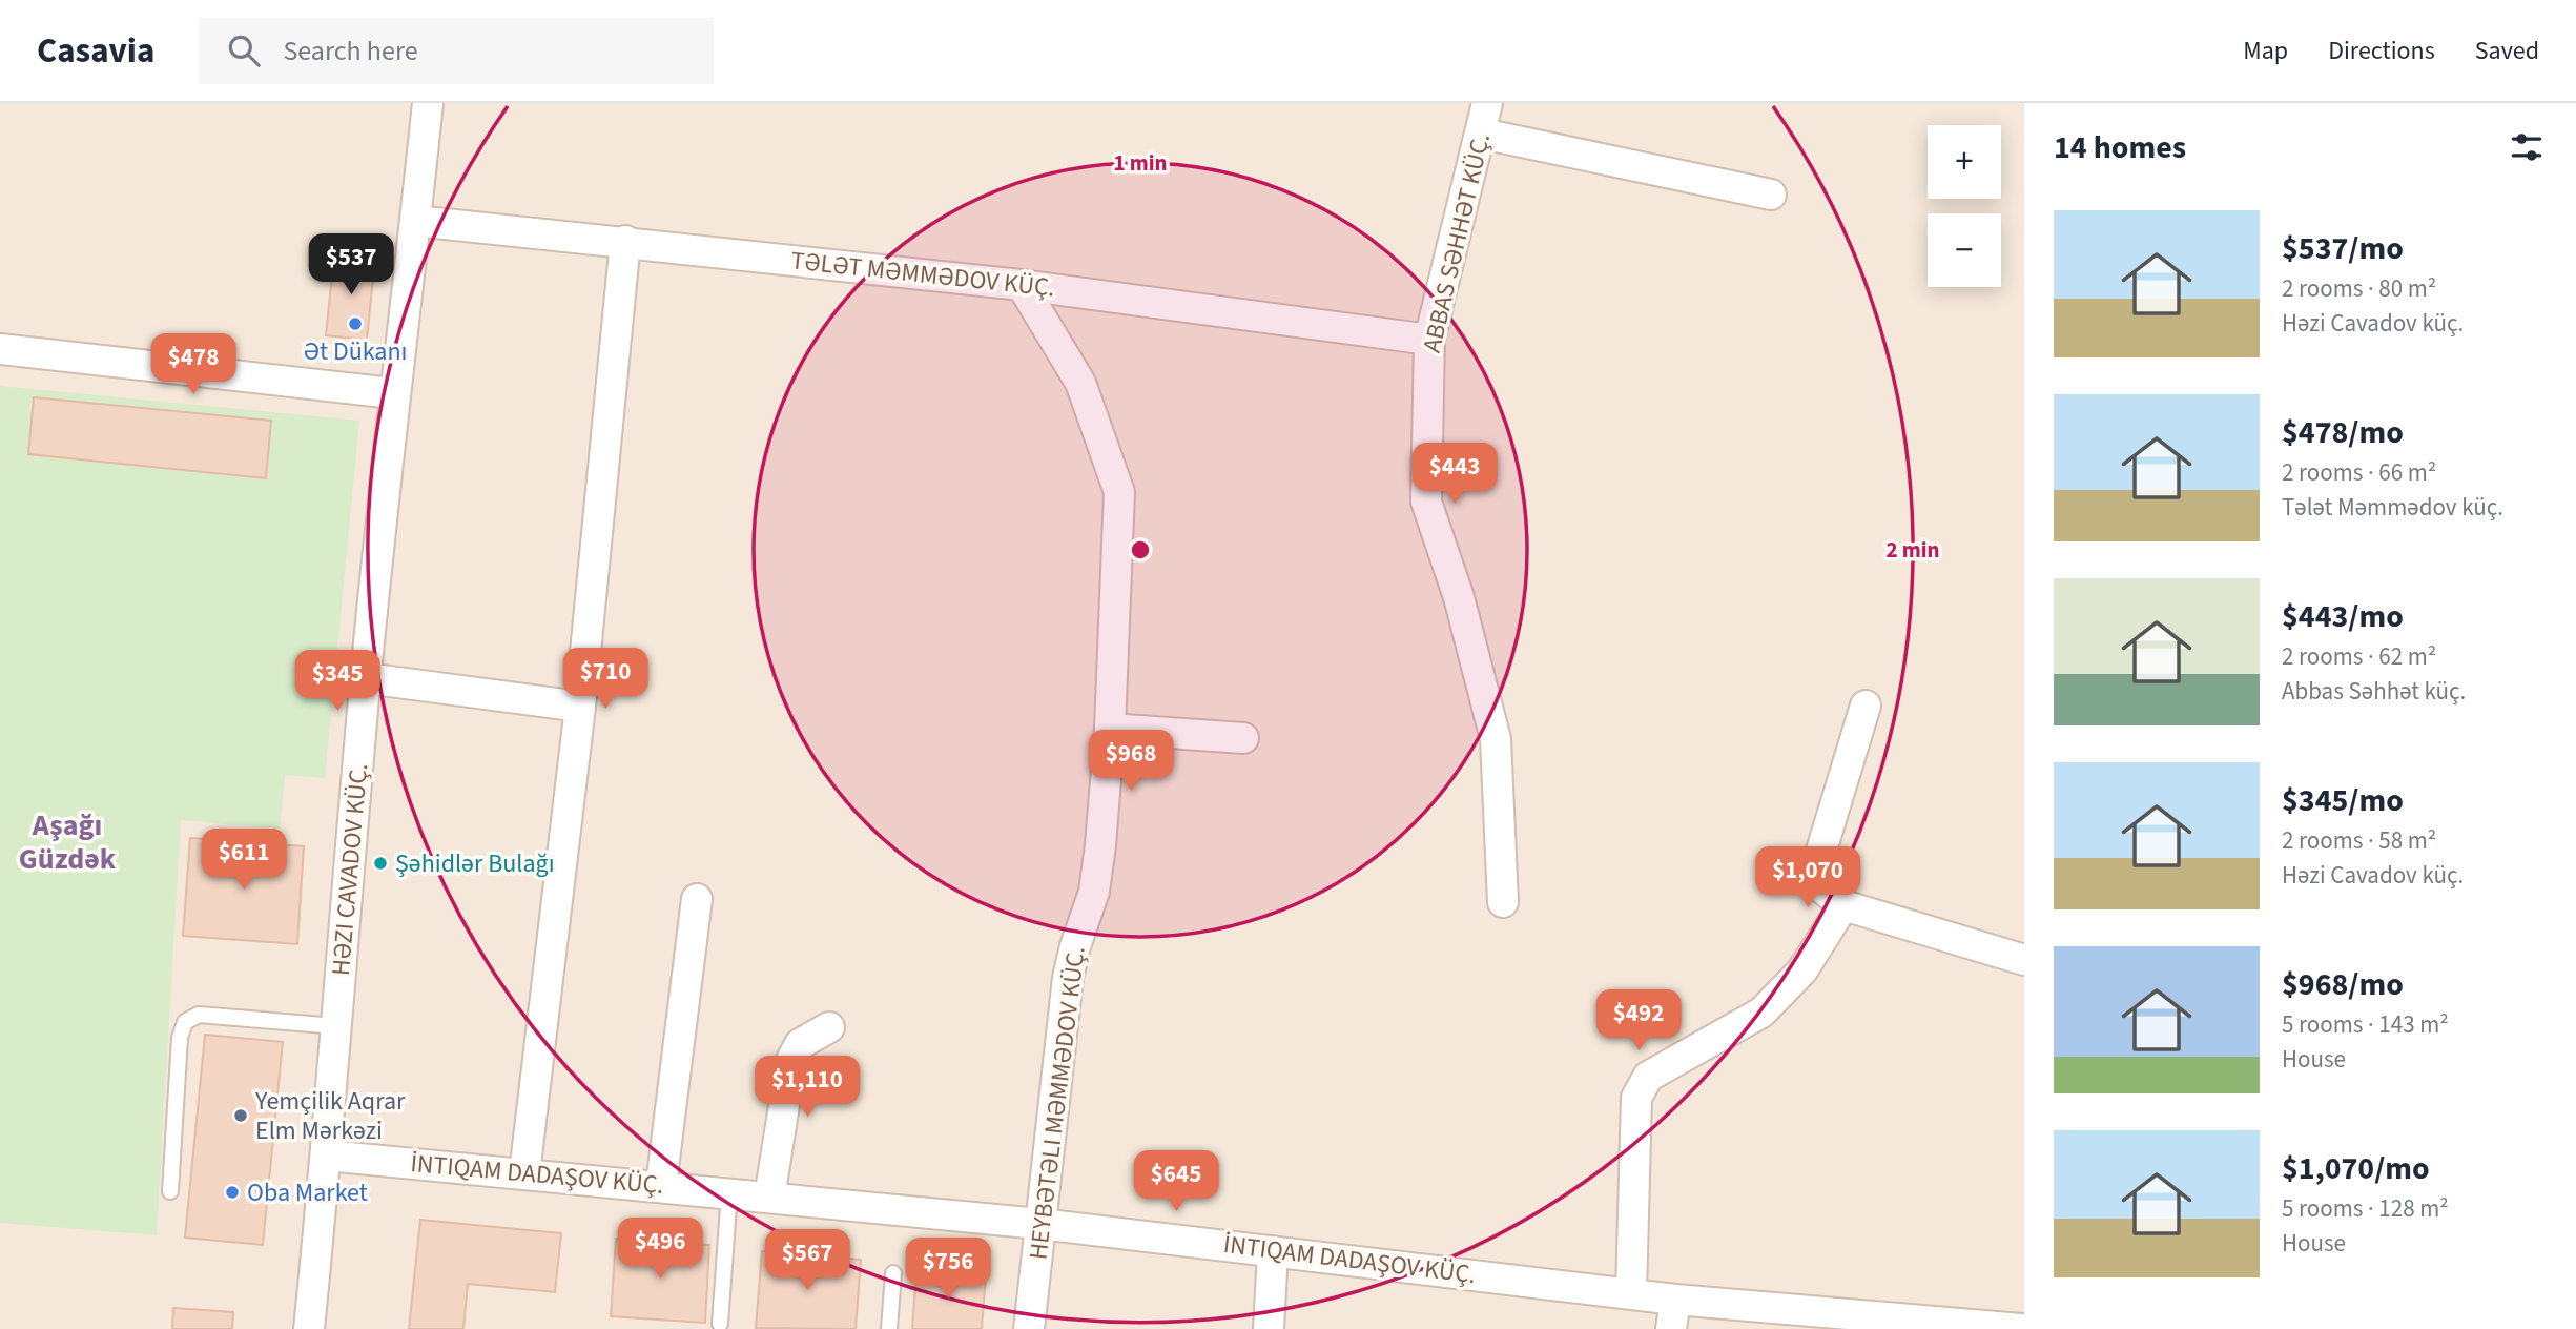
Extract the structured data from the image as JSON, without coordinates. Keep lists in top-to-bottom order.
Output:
{
  "streets": {
    "street": [
      "ABBAS SƏHHƏT KÜÇ.",
      "TƏLƏT MƏMMƏDOV KÜÇ.",
      "HƏZI CAVADOV KÜÇ.",
      "HEYBƏTƏLI MƏMMƏDOV KÜÇ.",
      "İNTIQAM DADAŞOV KÜÇ."
    ]
  },
  "crossings": [
    ["ABBAS SƏHHƏT KÜÇ.", "TƏLƏT MƏMMƏDOV KÜÇ."],
    ["TƏLƏT MƏMMƏDOV KÜÇ.", "HƏZI CAVADOV KÜÇ."],
    ["TƏLƏT MƏMMƏDOV KÜÇ.", "HEYBƏTƏLI MƏMMƏDOV KÜÇ."],
    ["HƏZI CAVADOV KÜÇ.", "İNTIQAM DADAŞOV KÜÇ."],
    ["HEYBƏTƏLI MƏMMƏDOV KÜÇ.", "İNTIQAM DADAŞOV KÜÇ."]
  ],
  "districts": ["Aşağı Güzdək"],
  "places": [
    "Ət Dükanı",
    "Şəhidlər Bulağı",
    "Yemçilik Aqrar Elm Mərkəzi",
    "Oba Market"
  ],
  "page": {
    "header": "Casavia",
    "search": "Search here",
    "nav": ["Map", "Directions", "Saved"],
    "heading": "14 homes",
    "map_buttons": ["+", "−"],
    "list": [
      {
        "name": "$537/mo",
        "note": "2 rooms · 80 m² · Həzi Cavadov küç."
      },
      {
        "name": "$478/mo",
        "note": "2 rooms · 66 m² · Tələt Məmmədov küç."
      },
      {
        "name": "$443/mo",
        "note": "2 rooms · 62 m² · Abbas Səhhət küç."
      },
      {
        "name": "$345/mo",
        "note": "2 rooms · 58 m² · Həzi Cavadov küç."
      },
      {
        "name": "$968/mo",
        "note": "5 rooms · 143 m² · House"
      },
      {
        "name": "$1,070/mo",
        "note": "5 rooms · 128 m² · House"
      }
    ],
    "price": [
      "$537",
      "$478",
      "$443",
      "$710",
      "$345",
      "$968",
      "$611",
      "$1,070",
      "$492",
      "$1,110",
      "$645",
      "$496",
      "$567",
      "$756"
    ]
  },
  "rings": ["1 min", "2 min"]
}
